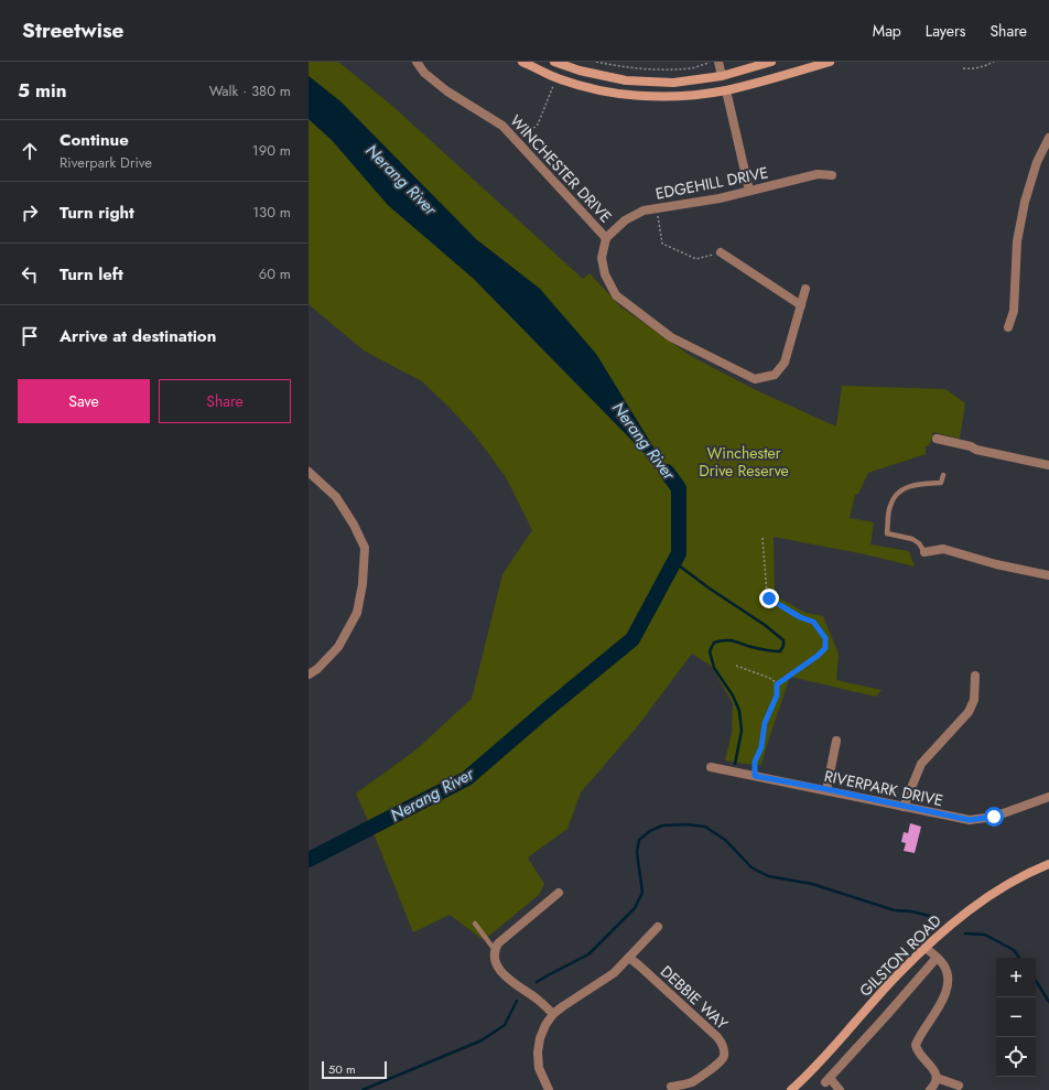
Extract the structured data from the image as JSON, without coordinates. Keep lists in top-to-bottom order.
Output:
{
  "streets": {
    "main road": ["GILSTON ROAD"],
    "street": [
      "WINCHESTER DRIVE",
      "EDGEHILL DRIVE",
      "RIVERPARK DRIVE",
      "DEBBIE WAY"
    ]
  },
  "crossings": [
    ["WINCHESTER DRIVE", "EDGEHILL DRIVE"]
  ],
  "water": ["Nerang River"],
  "parks": ["Winchester Drive Reserve"],
  "scale_bar": "50 m",
  "page": {
    "header": "Streetwise",
    "nav": ["Map", "Layers", "Share"],
    "heading": ["5 min", "Walk · 380 m"],
    "list": [
      ["Continue", "Riverpark Drive", "190 m"],
      ["Turn right", "130 m"],
      ["Turn left", "60 m"],
      "Arrive at destination"
    ],
    "buttons": ["Save", "Share"],
    "map_buttons": ["+", "−"],
    "scale": "50 m"
  }
}
